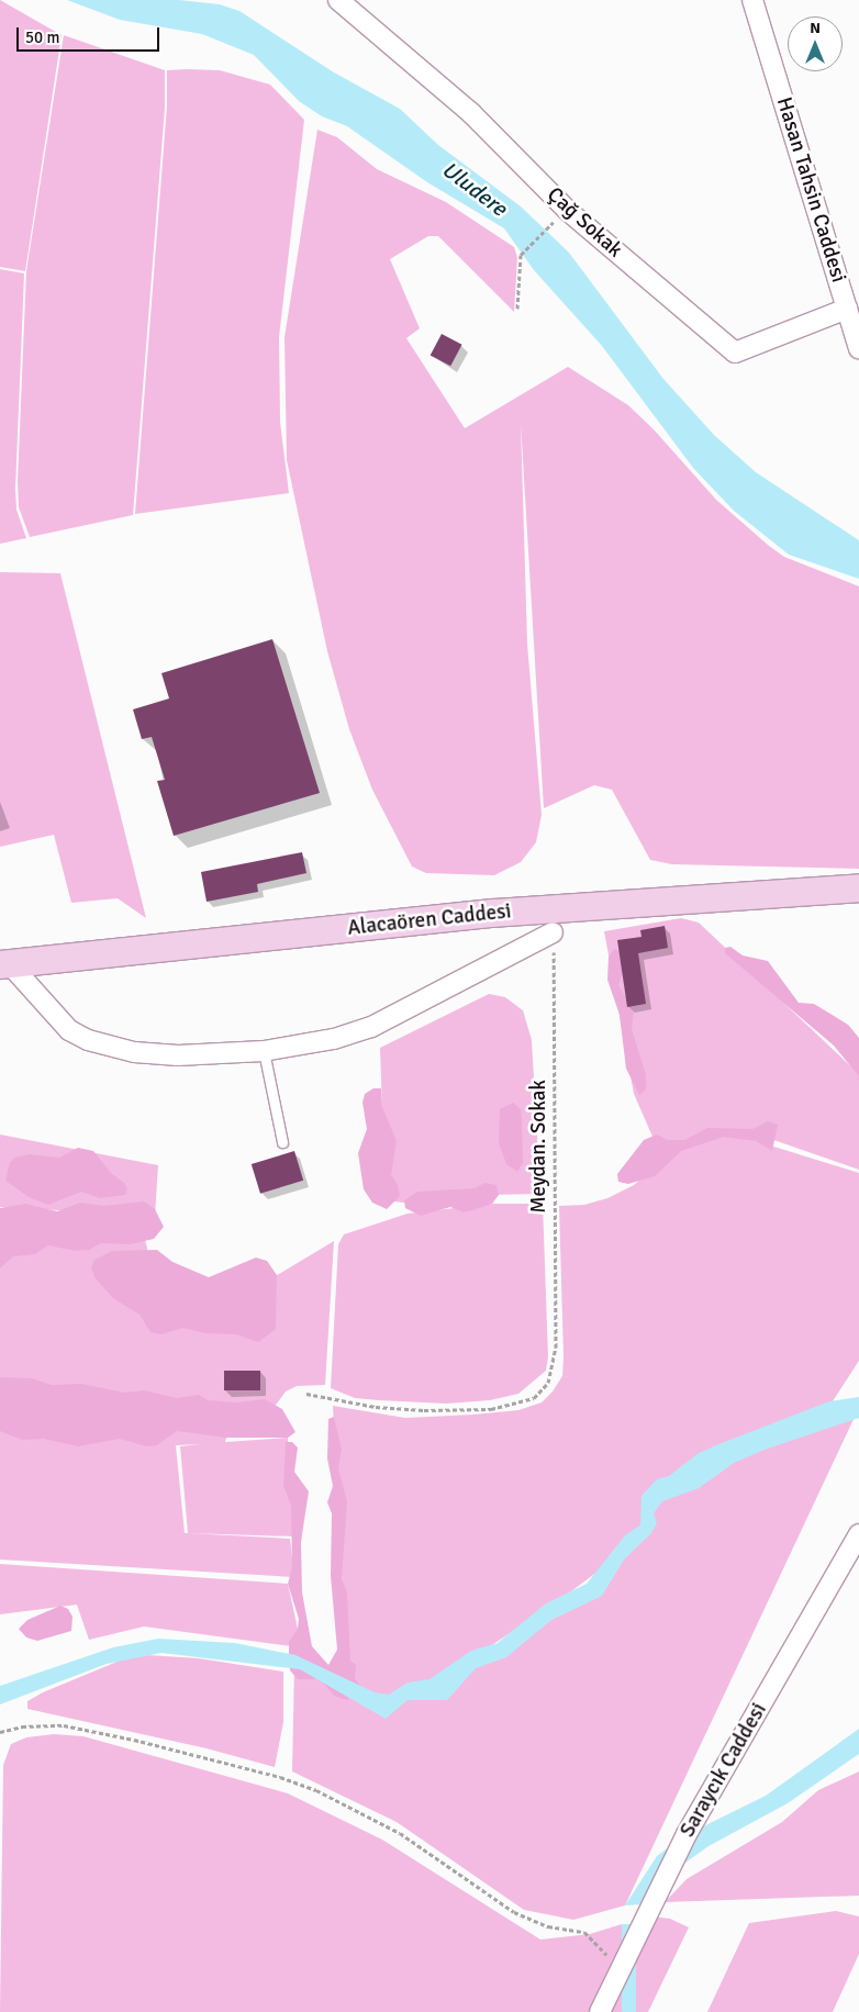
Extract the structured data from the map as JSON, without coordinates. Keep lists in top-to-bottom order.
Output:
{
  "streets": {
    "street": [
      "Hasan Tahsin Caddesi",
      "Çağ Sokak",
      "Alacaören Caddesi",
      "Saraycık Caddesi"
    ],
    "path": ["Meydan. Sokak"]
  },
  "crossings": [
    ["Hasan Tahsin Caddesi", "Çağ Sokak"]
  ],
  "water": ["Uludere"],
  "scale_bar": "50 m",
  "north": "top"
}
